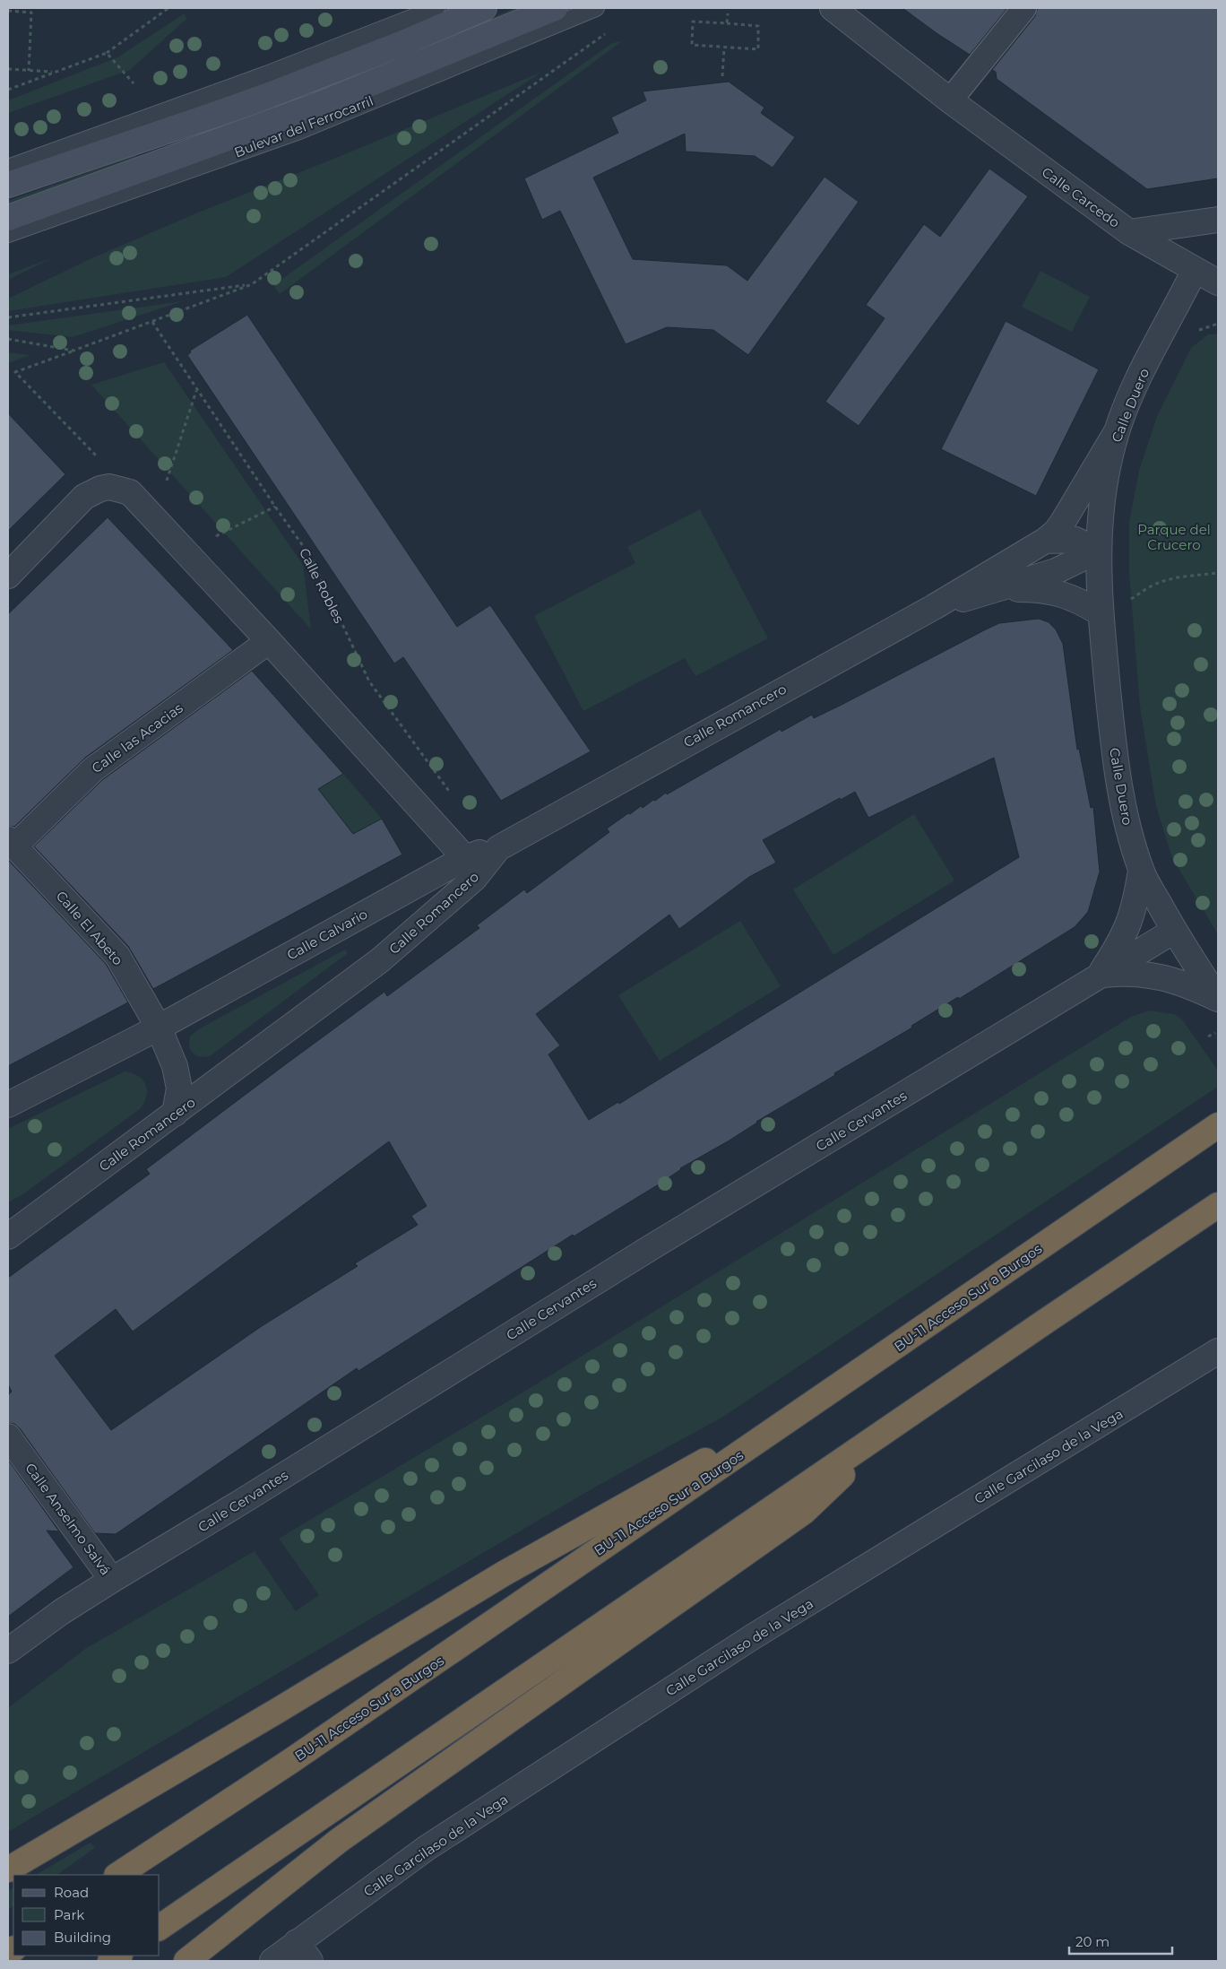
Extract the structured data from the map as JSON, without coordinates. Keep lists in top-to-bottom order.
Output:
{
  "streets": {
    "highway": ["BU-11 Acceso Sur a Burgos"],
    "main road": ["Bulevar del Ferrocarril"],
    "street": [
      "Calle Carcedo",
      "Calle Duero",
      "Calle Romancero",
      "Calle las Acacias",
      "Calle El Abeto",
      "Calle Calvario",
      "Calle Cervantes",
      "Calle Garcilaso de la Vega",
      "Calle Anselmo Salvá"
    ],
    "path": ["Calle Robles"]
  },
  "crossings": [
    ["Calle Carcedo", "Calle Duero"],
    ["Calle Duero", "Calle Romancero"],
    ["Calle Duero", "Calle Cervantes"],
    ["Calle Romancero", "Calle Calvario"],
    ["Calle las Acacias", "Calle El Abeto"],
    ["Calle El Abeto", "Calle Calvario"],
    ["Calle Cervantes", "Calle Anselmo Salvá"]
  ],
  "parks": ["Parque del Crucero"],
  "legend": ["Road", "Park", "Building"],
  "scale_bar": "20 m"
}
